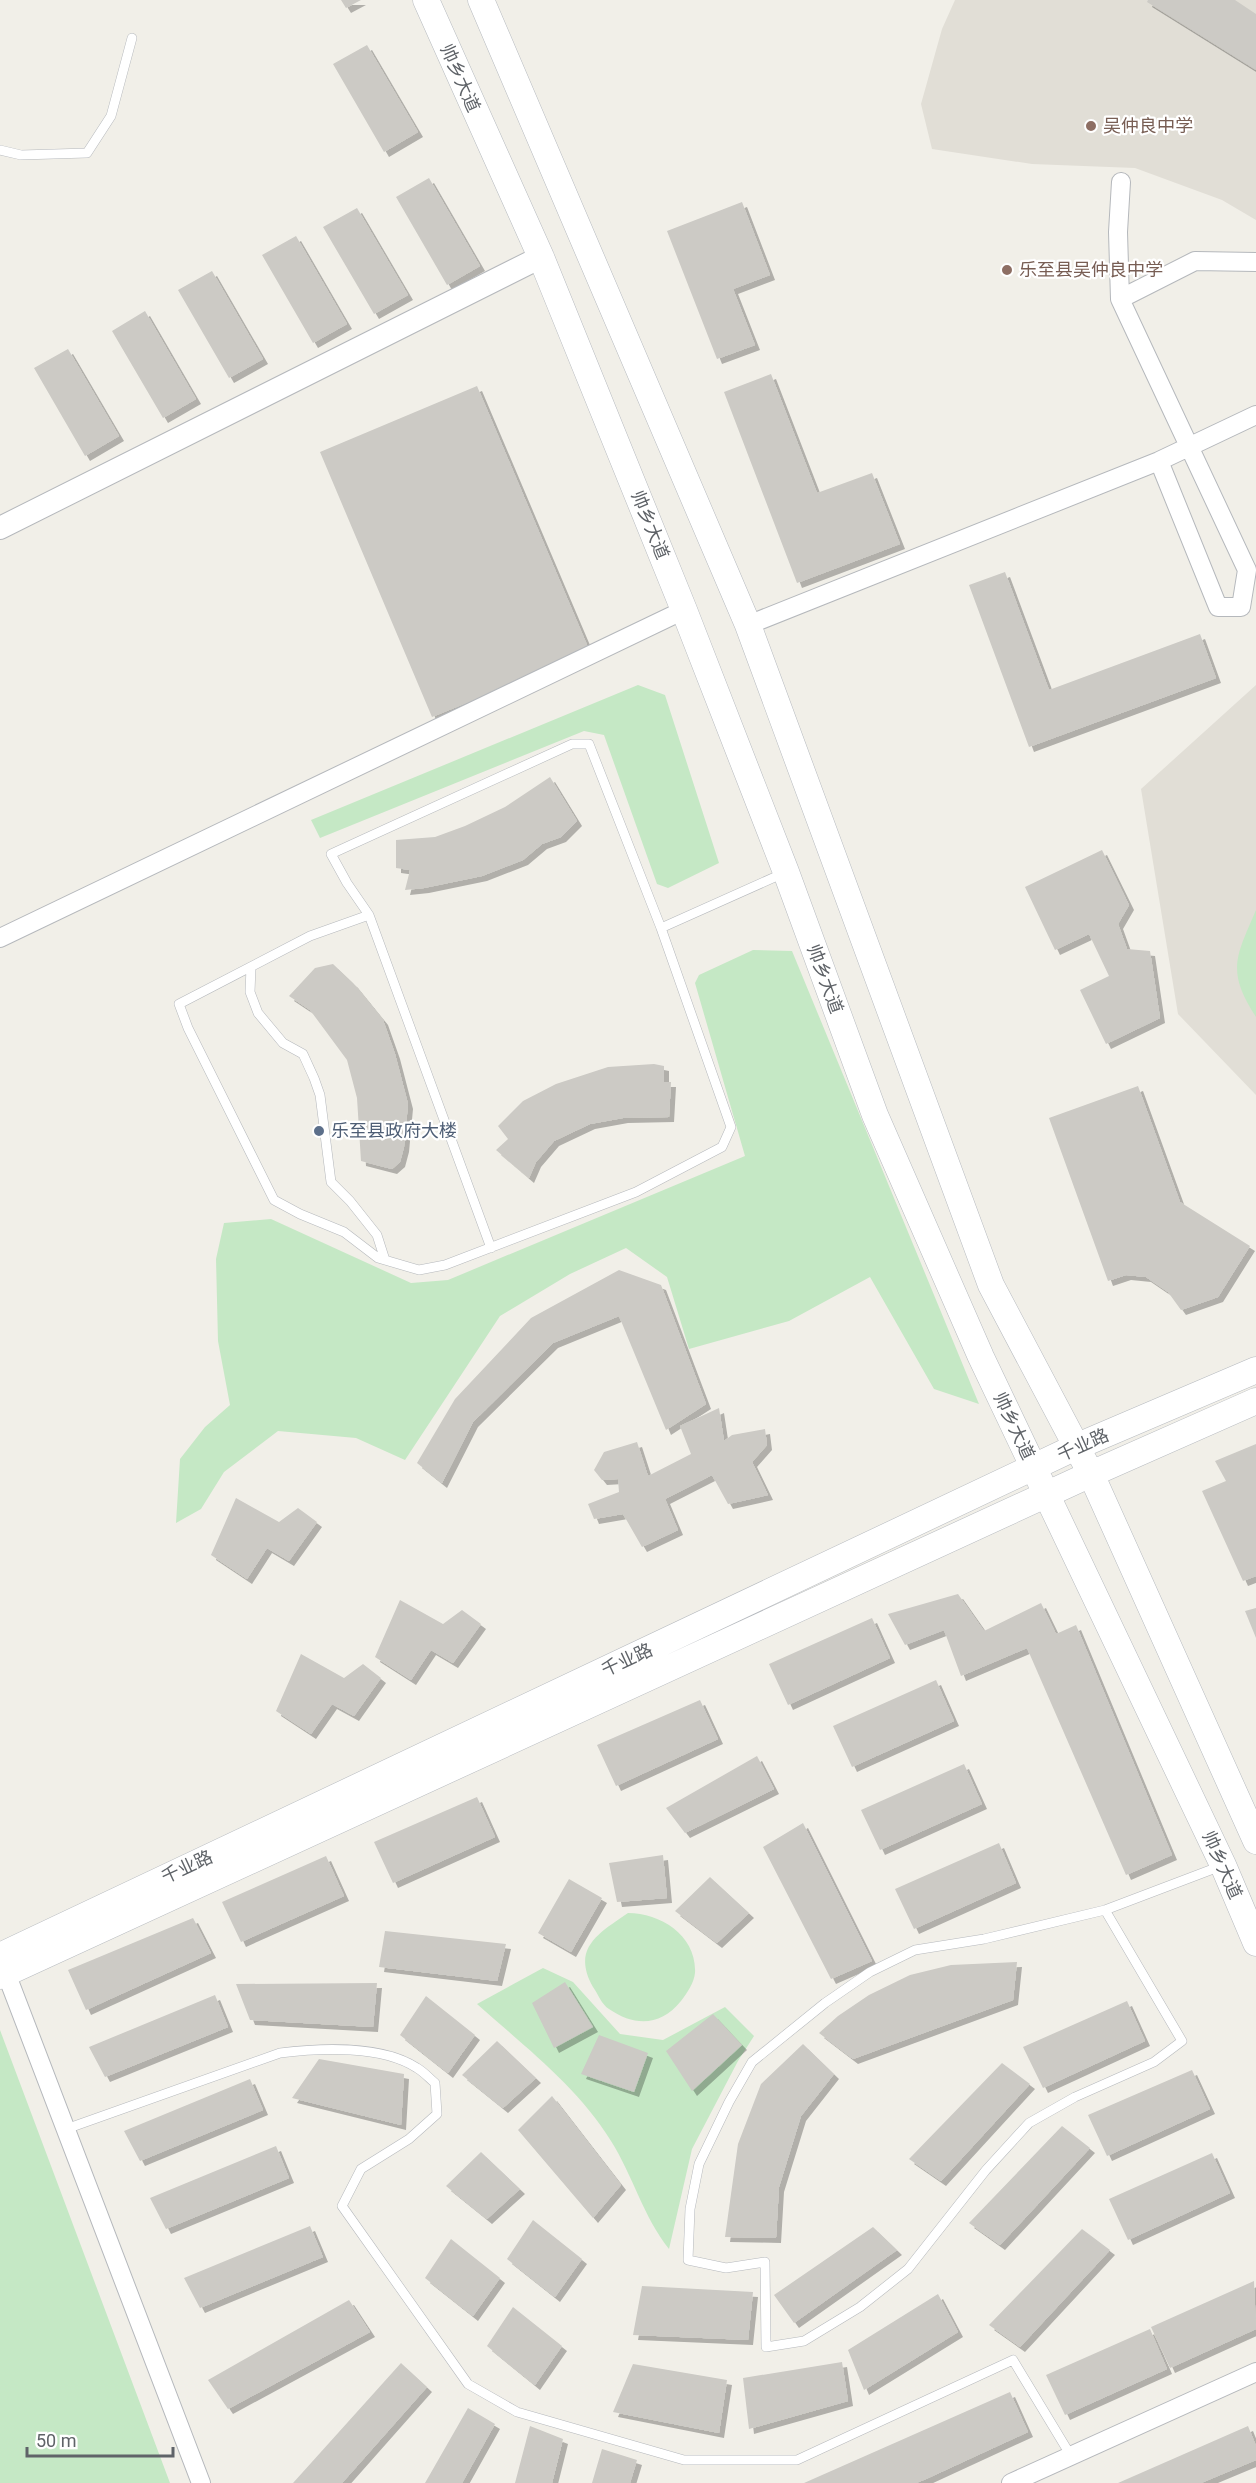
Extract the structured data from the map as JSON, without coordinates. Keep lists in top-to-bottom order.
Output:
{
  "streets": {
    "main road": ["帅乡大道", "千业路"]
  },
  "crossings": [
    ["帅乡大道", "千业路"]
  ],
  "places": ["吴仲良中学", "乐至县吴仲良中学", "乐至县政府大楼"],
  "scale_bar": "50 m"
}
